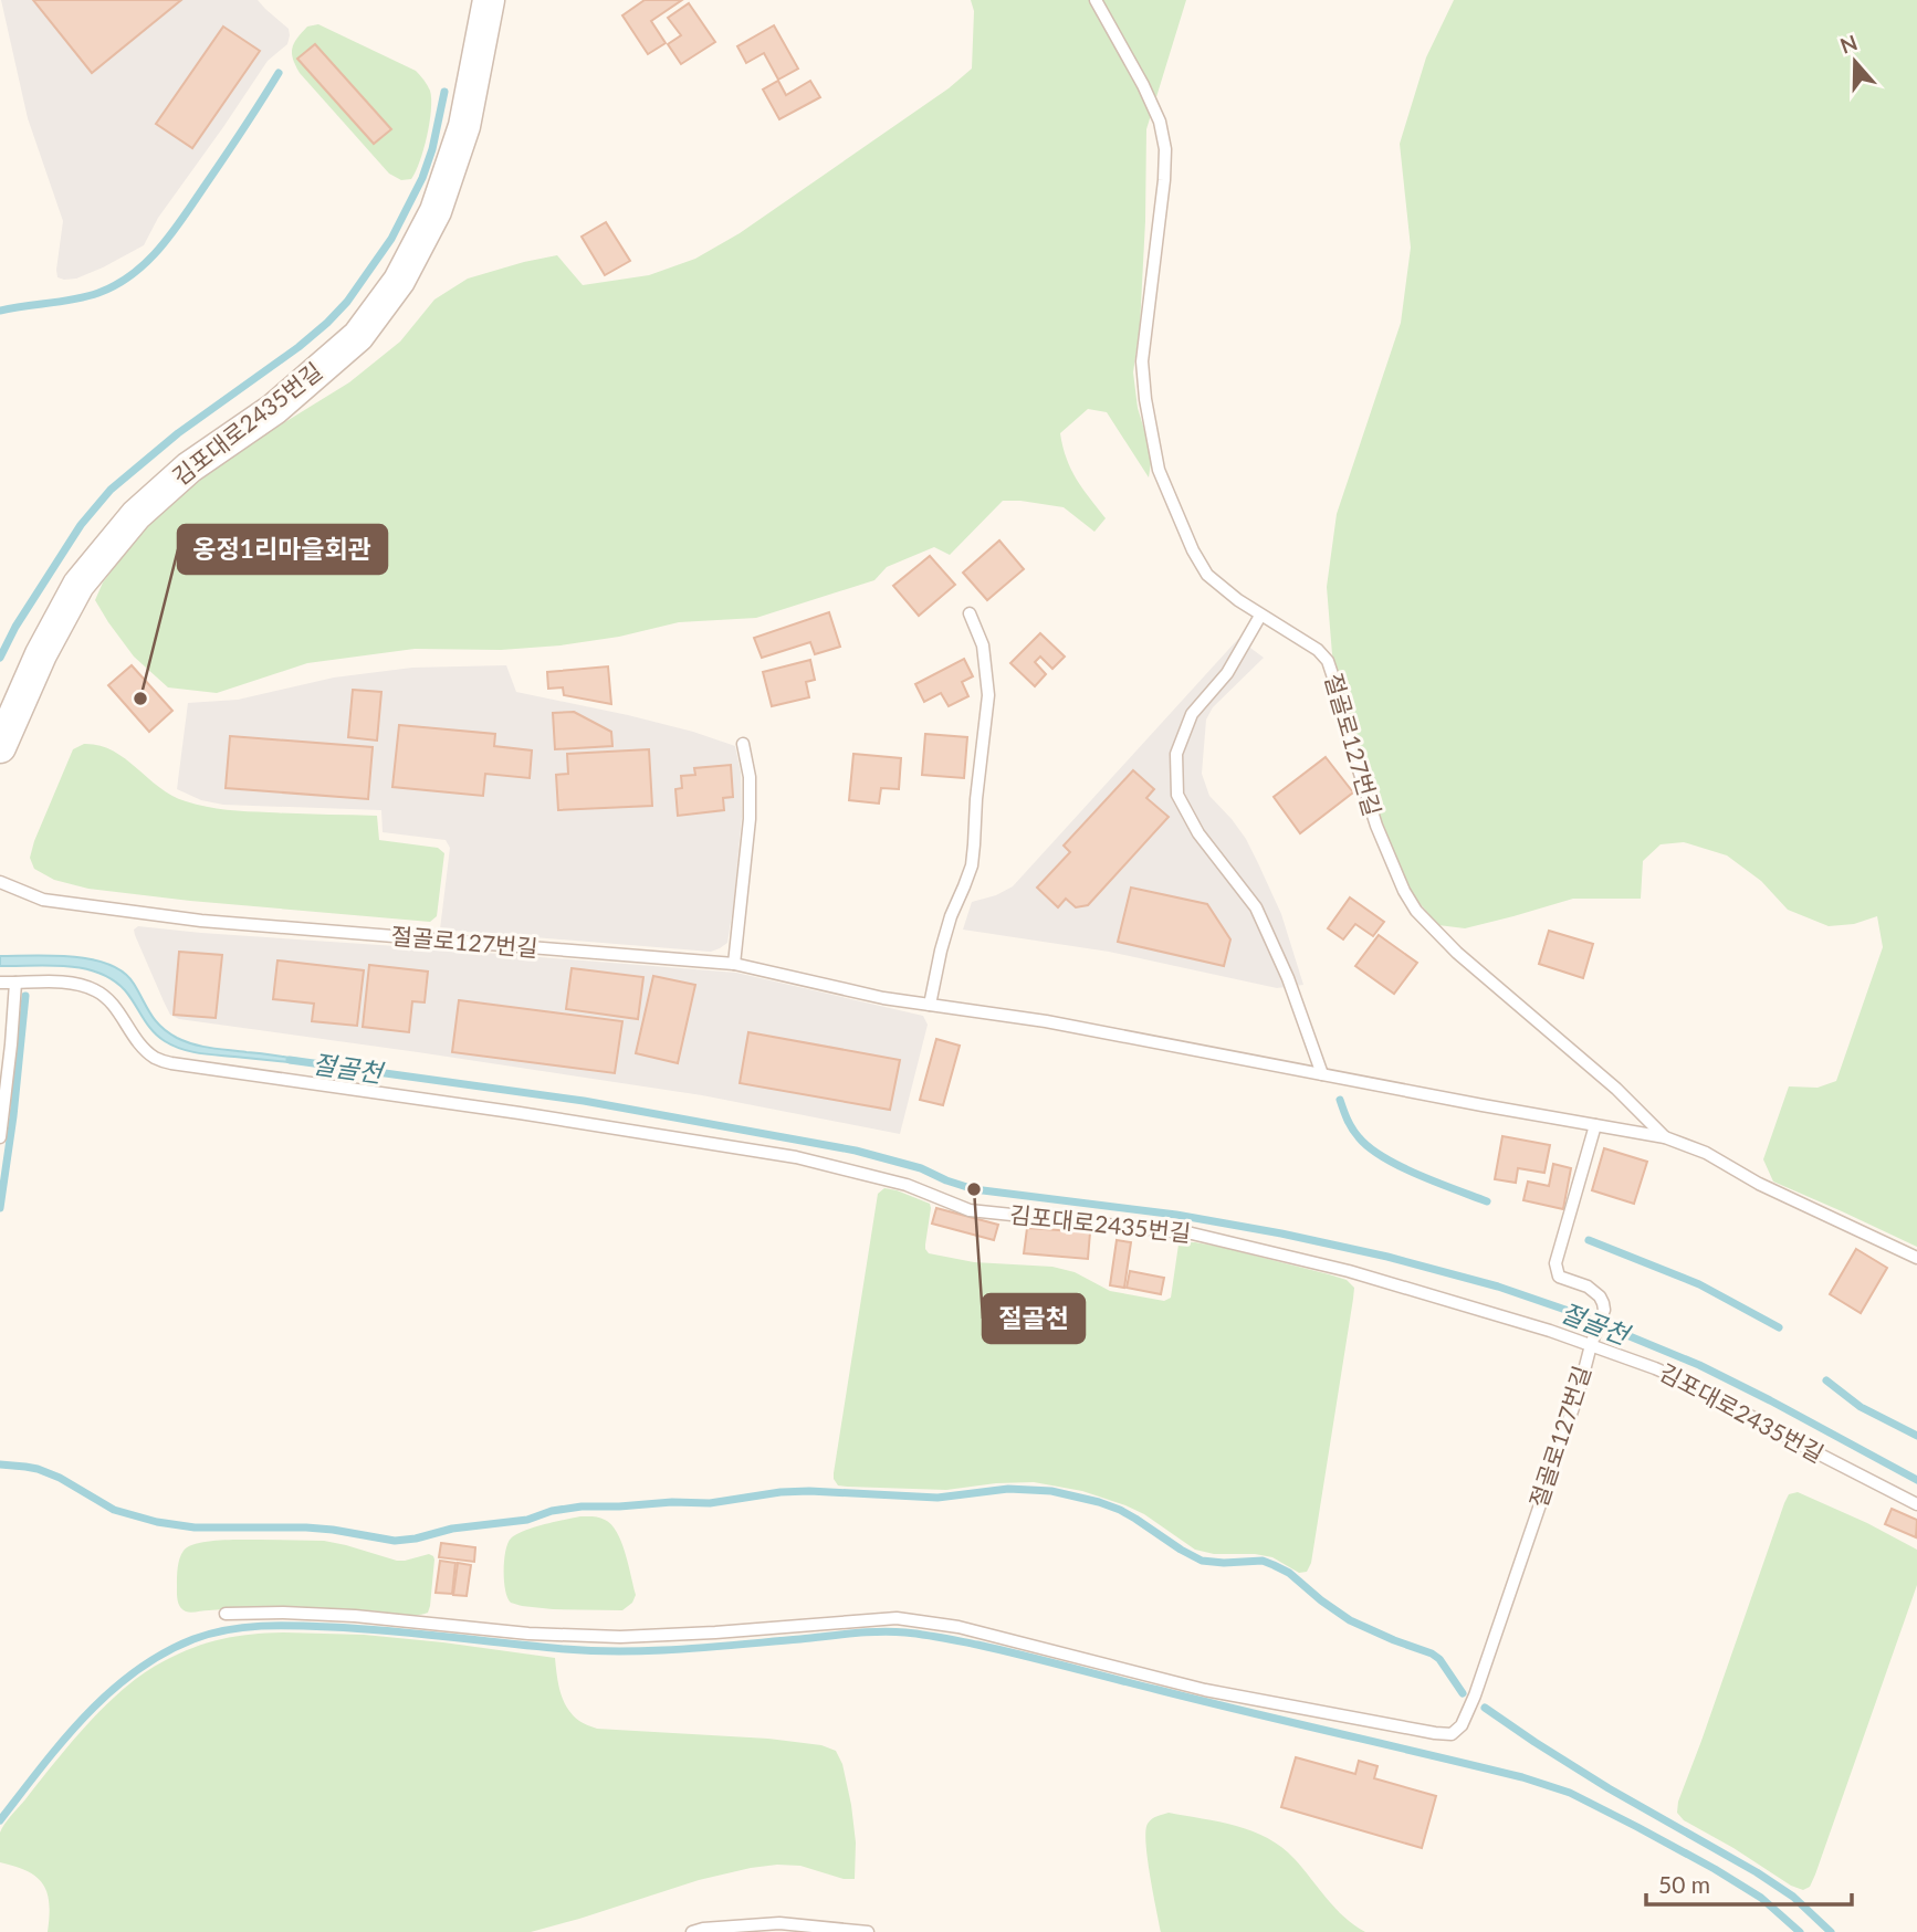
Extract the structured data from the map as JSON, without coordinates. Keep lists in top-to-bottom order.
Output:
{
  "streets": {
    "street": ["김포대로2435번길"],
    "lane": ["절골로127번길"]
  },
  "crossings": [
    ["김포대로2435번길", "절골로127번길"]
  ],
  "water": ["절골천"],
  "places": ["옹정1리마을회관", "절골천"],
  "scale_bar": "50 m",
  "north": "top"
}
